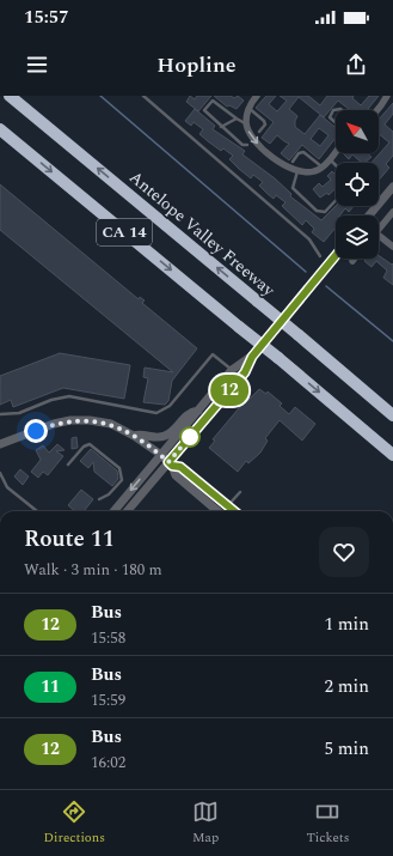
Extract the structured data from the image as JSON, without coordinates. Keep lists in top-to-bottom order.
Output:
{
  "streets": {
    "highway": ["CA 14", "Antelope Valley Freeway"]
  },
  "lines": ["bus line 12"],
  "north": "top left",
  "page": {
    "status": "15:57",
    "header": "Hopline",
    "on_map": "12",
    "heading": ["Route 11", "Walk · 3 min · 180 m"],
    "list": [
      {
        "mark": "12",
        "name": "Bus",
        "note": "15:58",
        "value": "1 min"
      },
      {
        "mark": "11",
        "name": "Bus",
        "note": "15:59",
        "value": "2 min"
      },
      {
        "mark": "12",
        "name": "Bus",
        "note": "16:02",
        "value": "5 min"
      }
    ],
    "tabs": ["Directions", "Map", "Tickets"]
  }
}
